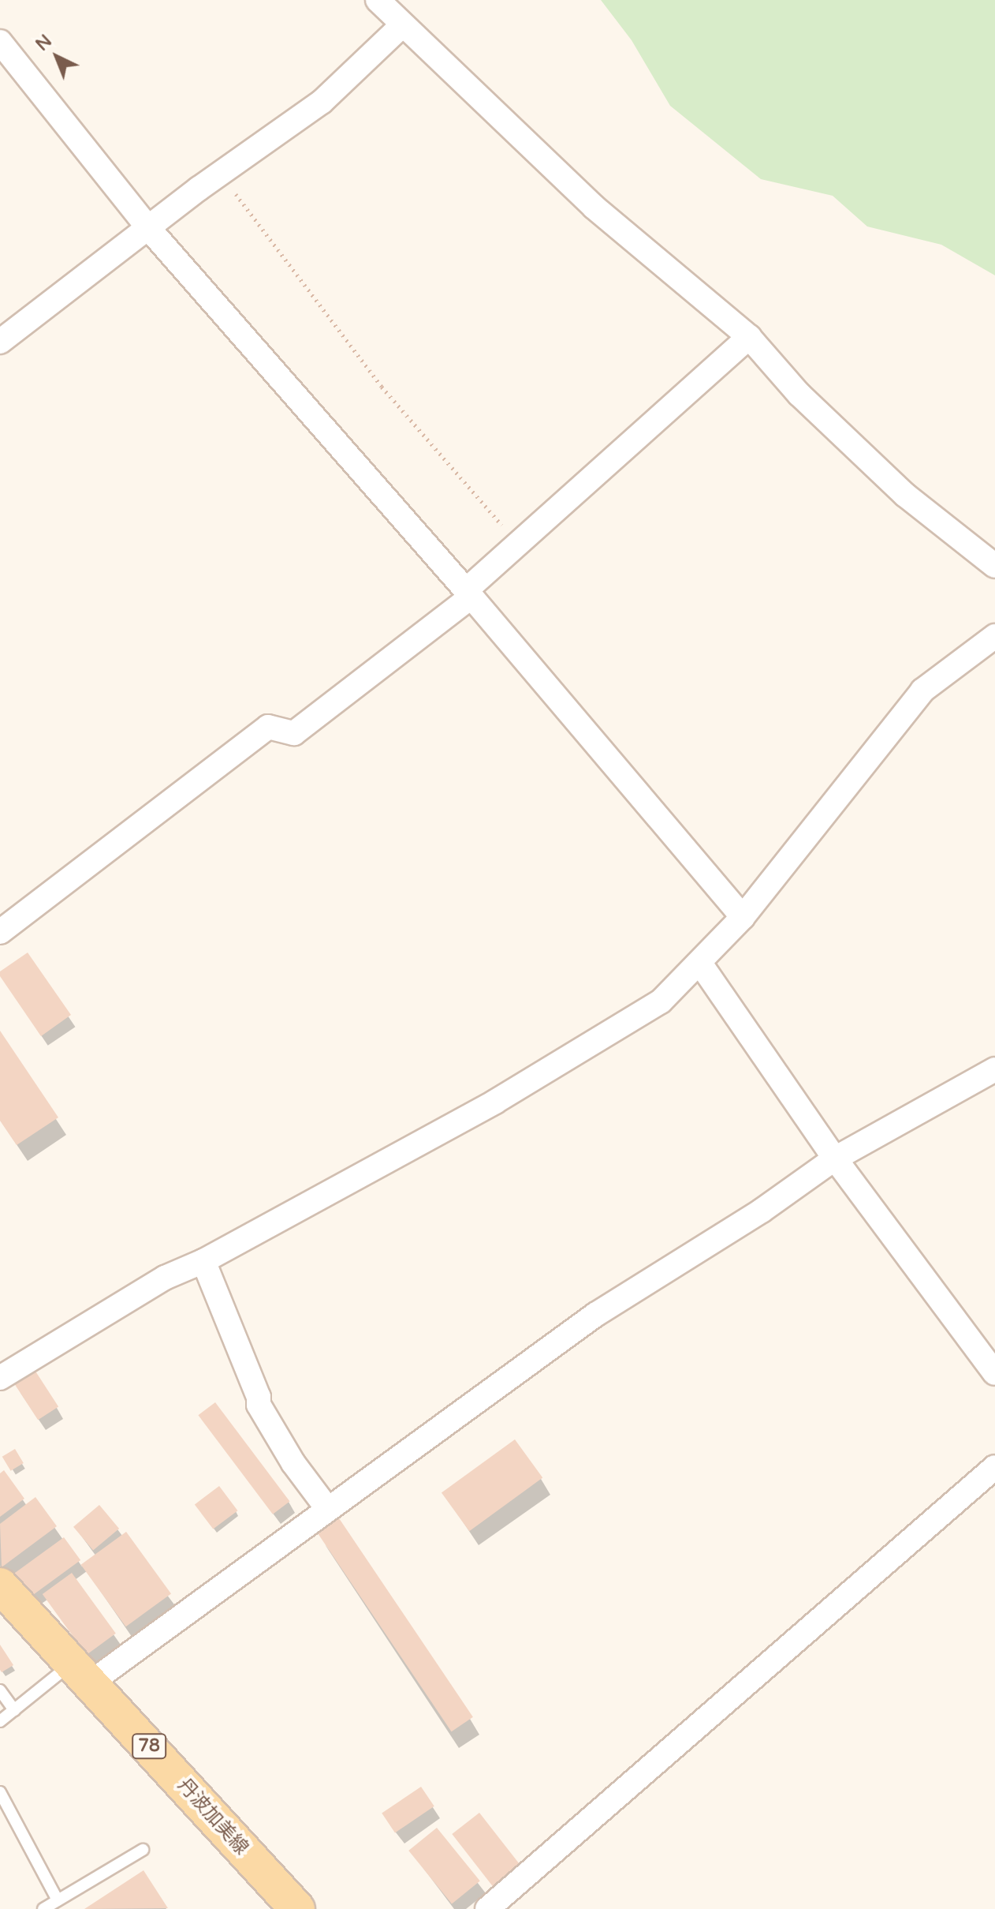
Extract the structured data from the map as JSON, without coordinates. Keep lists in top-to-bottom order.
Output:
{
  "streets": {
    "main road": ["78", "丹波加美線"]
  },
  "north": "top left"
}
